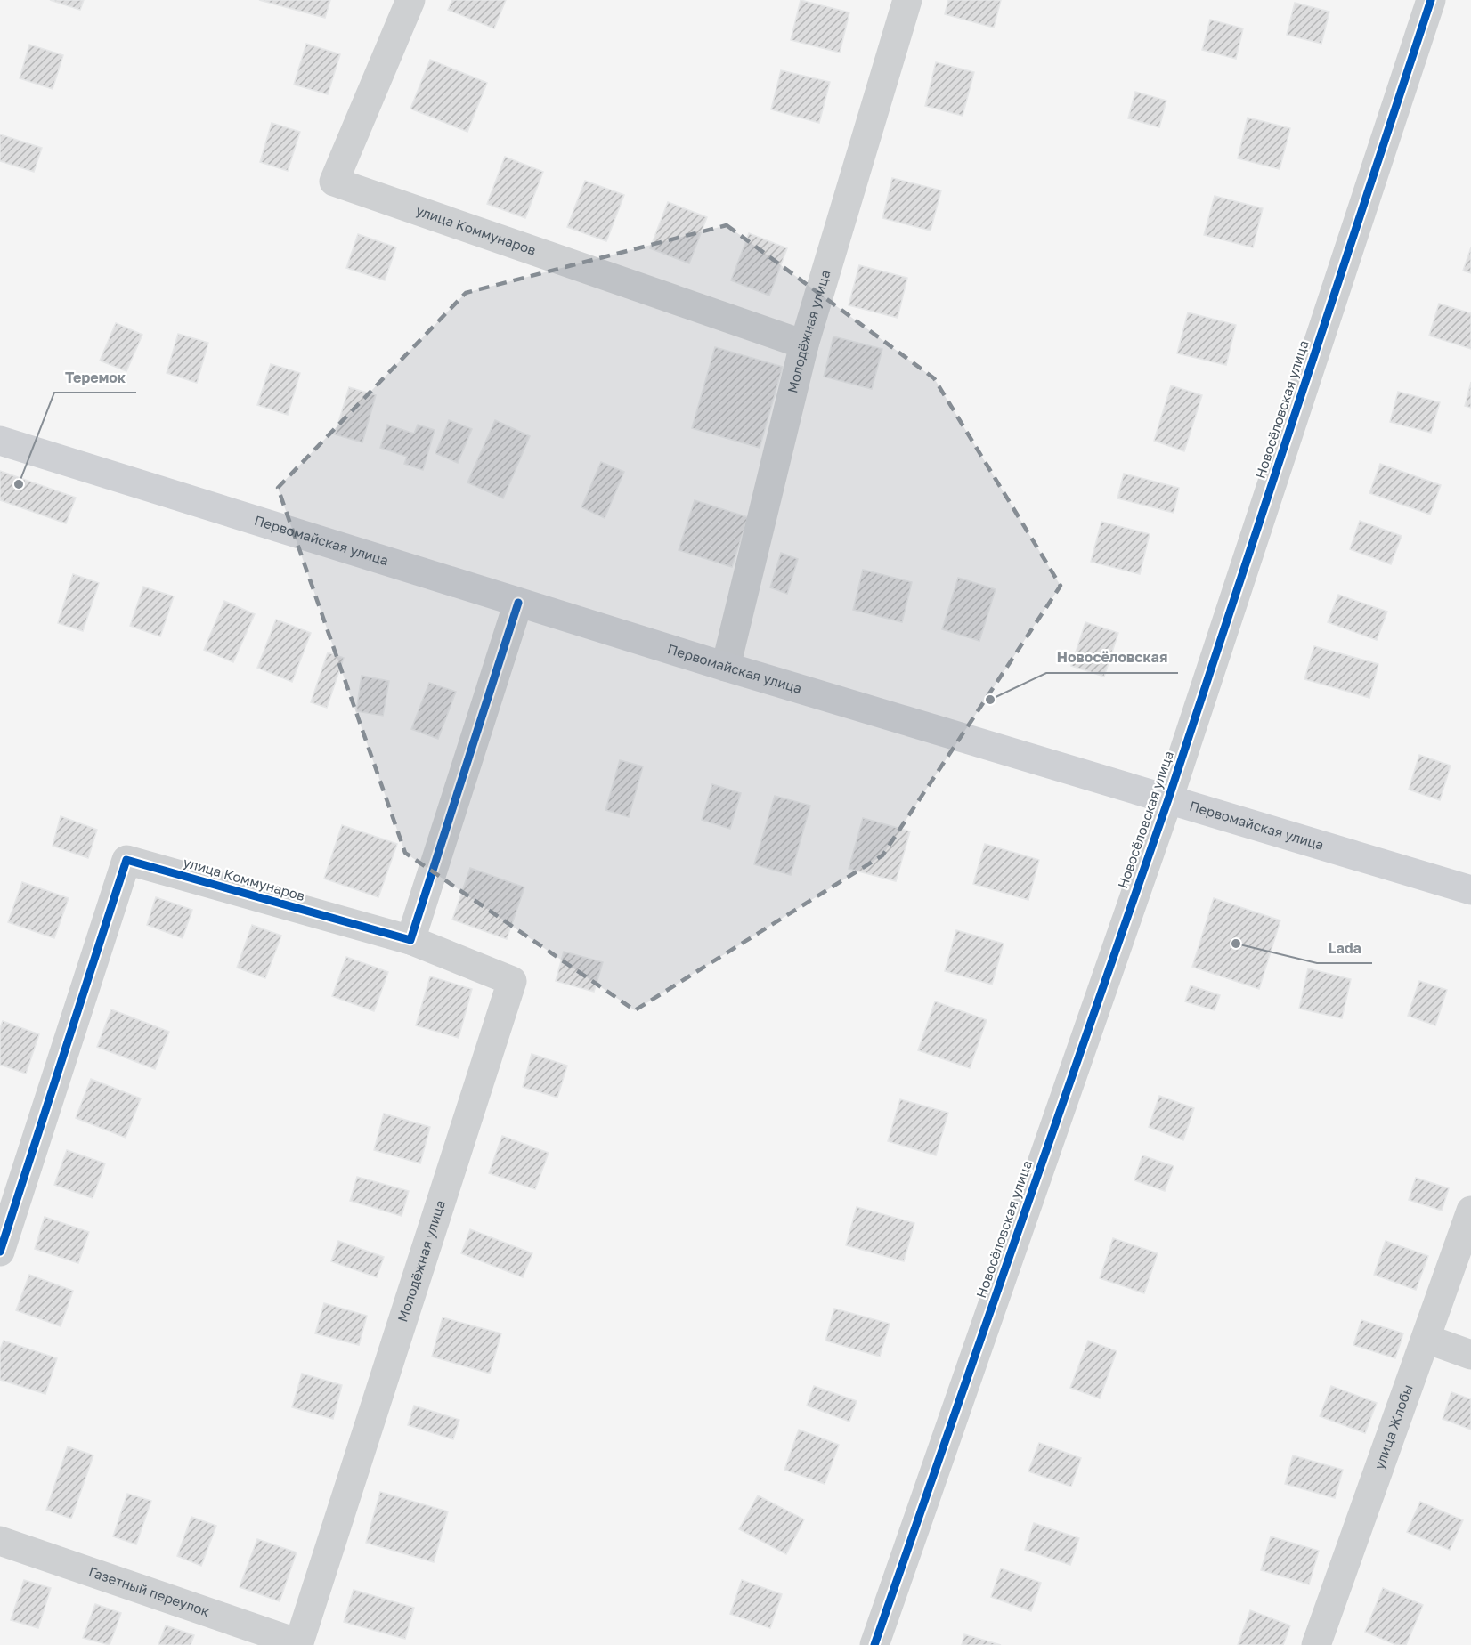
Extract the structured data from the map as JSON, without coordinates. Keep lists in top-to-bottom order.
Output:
{
  "streets": {
    "main road": ["Первомайская улица"],
    "street": [
      "улица Коммунаров",
      "Молодёжная улица",
      "Новосёловская улица",
      "улица Жлобы",
      "Газетный переулок"
    ]
  },
  "crossings": [
    ["улица Коммунаров", "Молодёжная улица"],
    ["Молодёжная улица", "Первомайская улица"],
    ["Молодёжная улица", "Газетный переулок"],
    ["Новосёловская улица", "Первомайская улица"]
  ],
  "places": ["Теремок", "Новосёловская", "Lada"]
}
